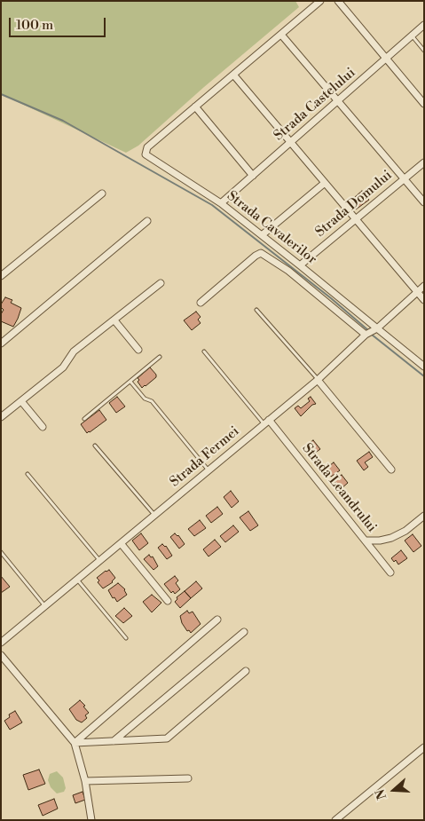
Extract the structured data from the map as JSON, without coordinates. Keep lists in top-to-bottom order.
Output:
{
  "streets": {
    "street": [
      "Strada Castelului",
      "Strada Domului",
      "Strada Cavalerilor",
      "Strada Fermei",
      "Strada Leandrului"
    ]
  },
  "crossings": [
    ["Strada Castelului", "Strada Cavalerilor"],
    ["Strada Domului", "Strada Cavalerilor"],
    ["Strada Cavalerilor", "Strada Fermei"],
    ["Strada Fermei", "Strada Leandrului"]
  ],
  "scale_bar": "100 m",
  "north": "left"
}
